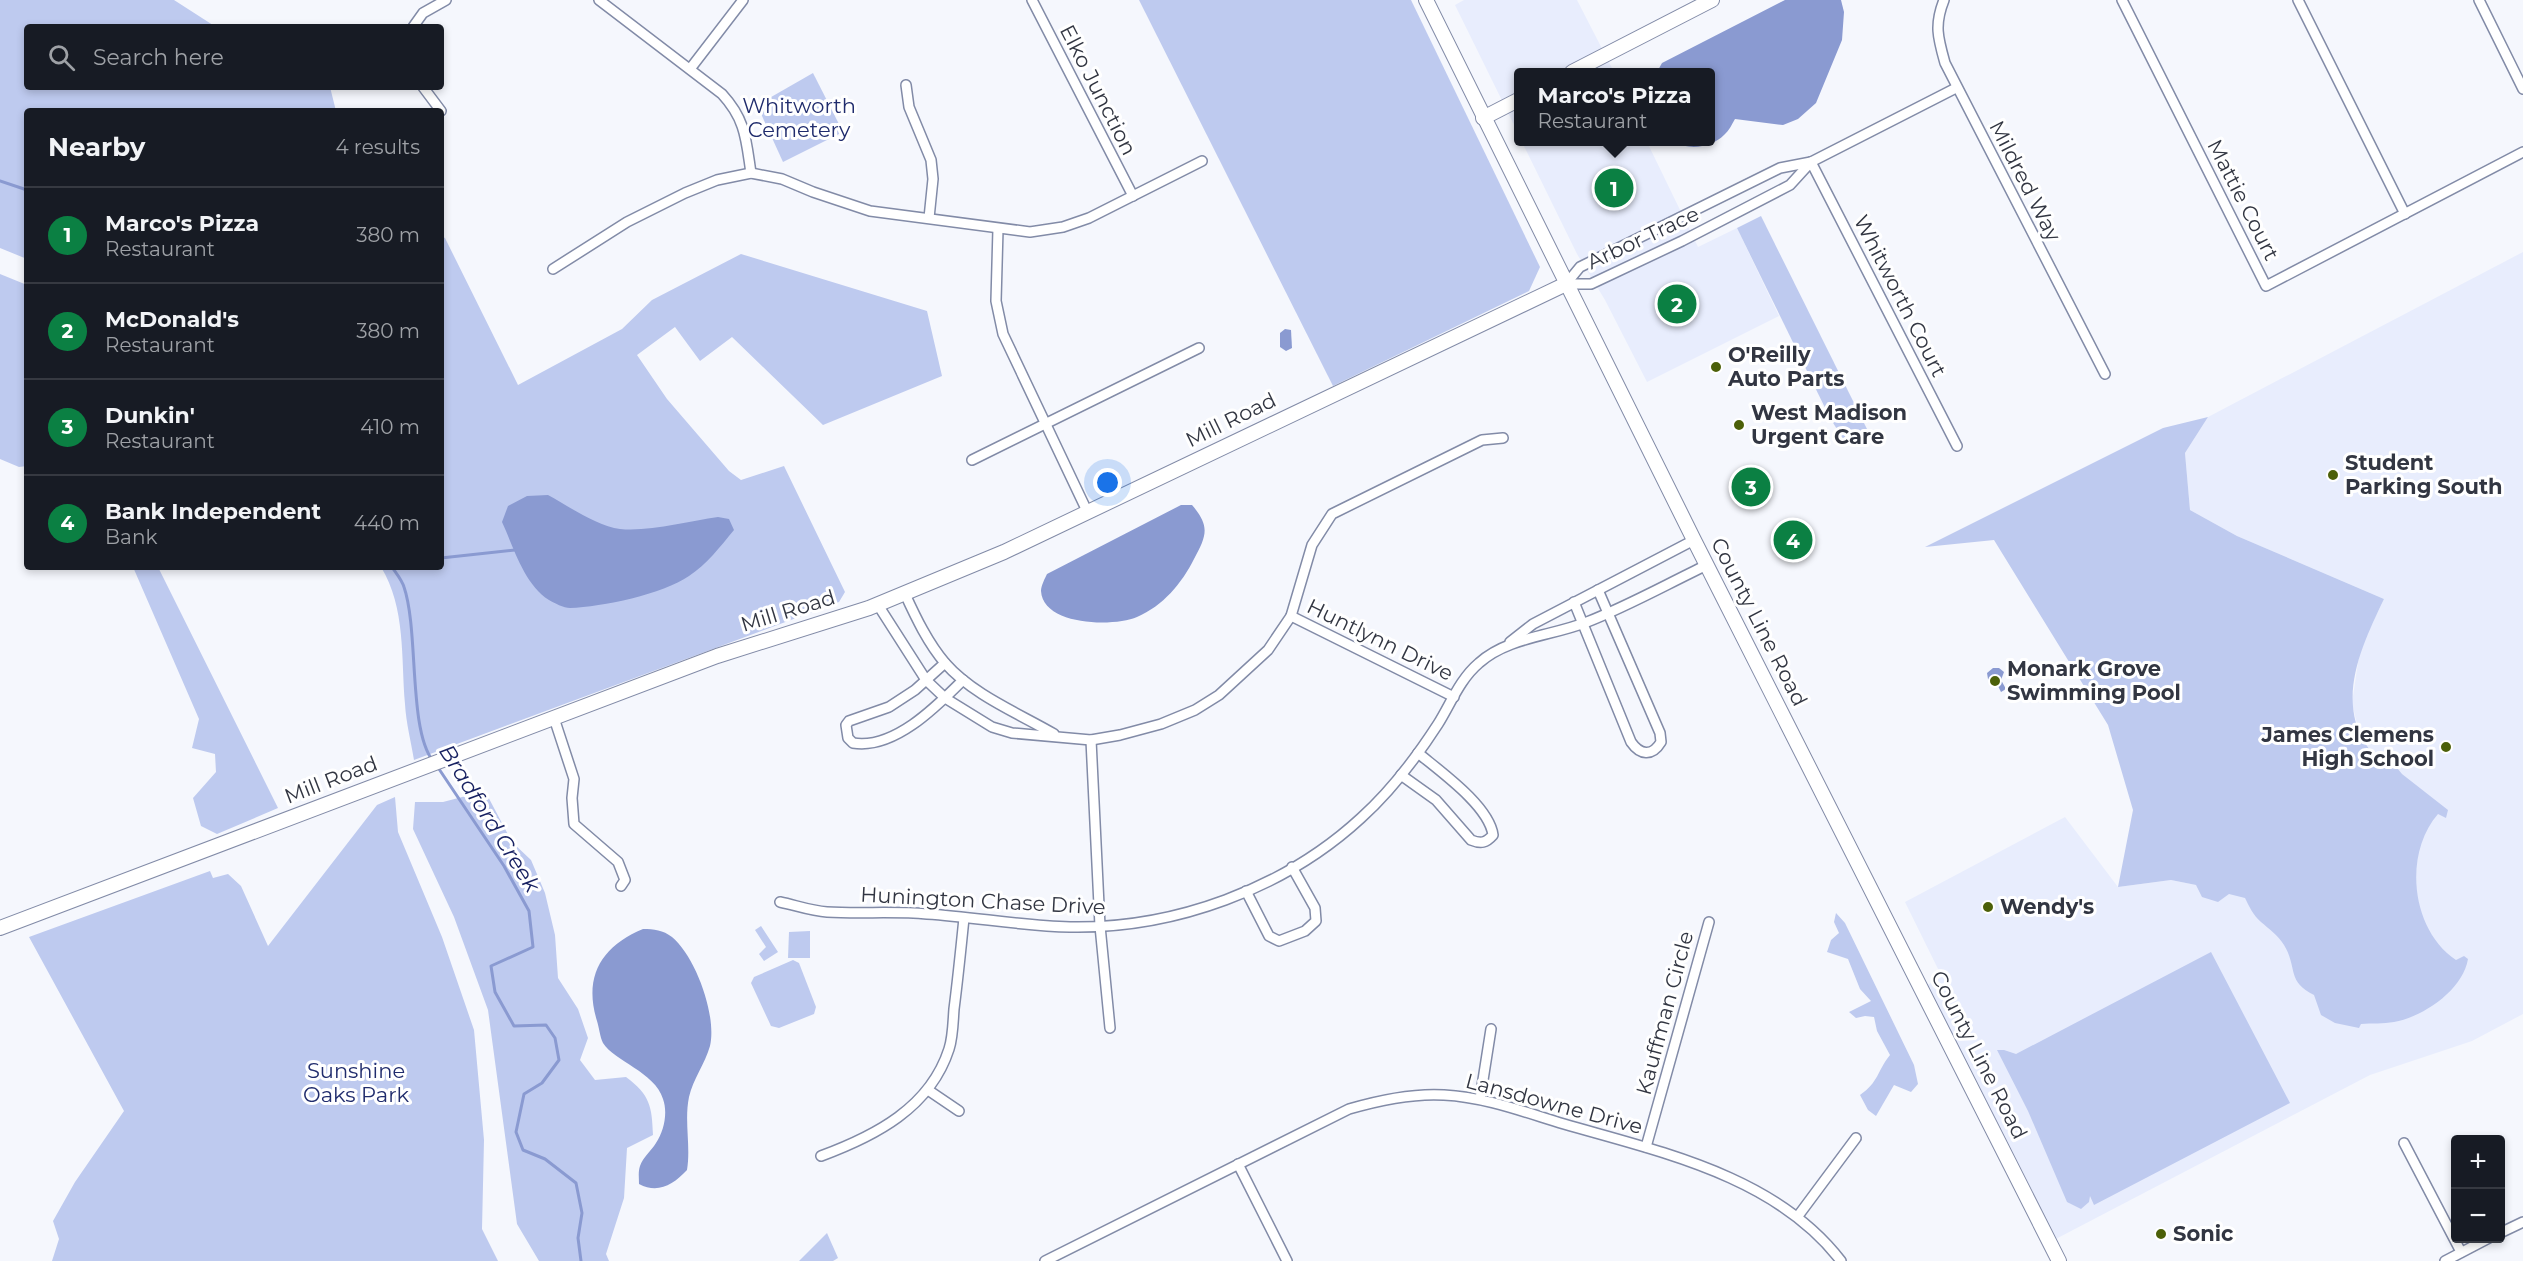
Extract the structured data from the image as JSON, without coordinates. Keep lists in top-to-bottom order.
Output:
{
  "streets": {
    "street": [
      "Elko Junction",
      "Mildred Way",
      "Mattie Court",
      "Arbor Trace",
      "Whitworth Court",
      "Mill Road",
      "County Line Road",
      "Huntlynn Drive",
      "Hunington Chase Drive",
      "Kauffman Circle",
      "Lansdowne Drive"
    ]
  },
  "crossings": [
    ["Mildred Way", "Arbor Trace"],
    ["Arbor Trace", "Whitworth Court"],
    ["Arbor Trace", "Mill Road"],
    ["Arbor Trace", "County Line Road"],
    ["Mill Road", "County Line Road"],
    ["County Line Road", "Hunington Chase Drive"],
    ["Huntlynn Drive", "Hunington Chase Drive"],
    ["Kauffman Circle", "Lansdowne Drive"]
  ],
  "water": ["Bradford Creek"],
  "parks": ["Whitworth Cemetery", "Sunshine Oaks Park"],
  "places": [
    "O'Reilly Auto Parts",
    "West Madison Urgent Care",
    "Student Parking South",
    "Monark Grove Swimming Pool",
    "James Clemens High School",
    "Wendy's",
    "Sonic"
  ],
  "page": {
    "search": "Search here",
    "popup": ["Marco's Pizza", "Restaurant"],
    "heading": ["Nearby", "4 results"],
    "pins": [
      "1",
      "2",
      "3",
      "4"
    ],
    "list": [
      {
        "mark": "1",
        "name": "Marco's Pizza",
        "note": "Restaurant",
        "value": "380 m"
      },
      {
        "mark": "2",
        "name": "McDonald's",
        "note": "Restaurant",
        "value": "380 m"
      },
      {
        "mark": "3",
        "name": "Dunkin'",
        "note": "Restaurant",
        "value": "410 m"
      },
      {
        "mark": "4",
        "name": "Bank Independent",
        "note": "Bank",
        "value": "440 m"
      }
    ],
    "map_buttons": ["+", "−"]
  }
}
